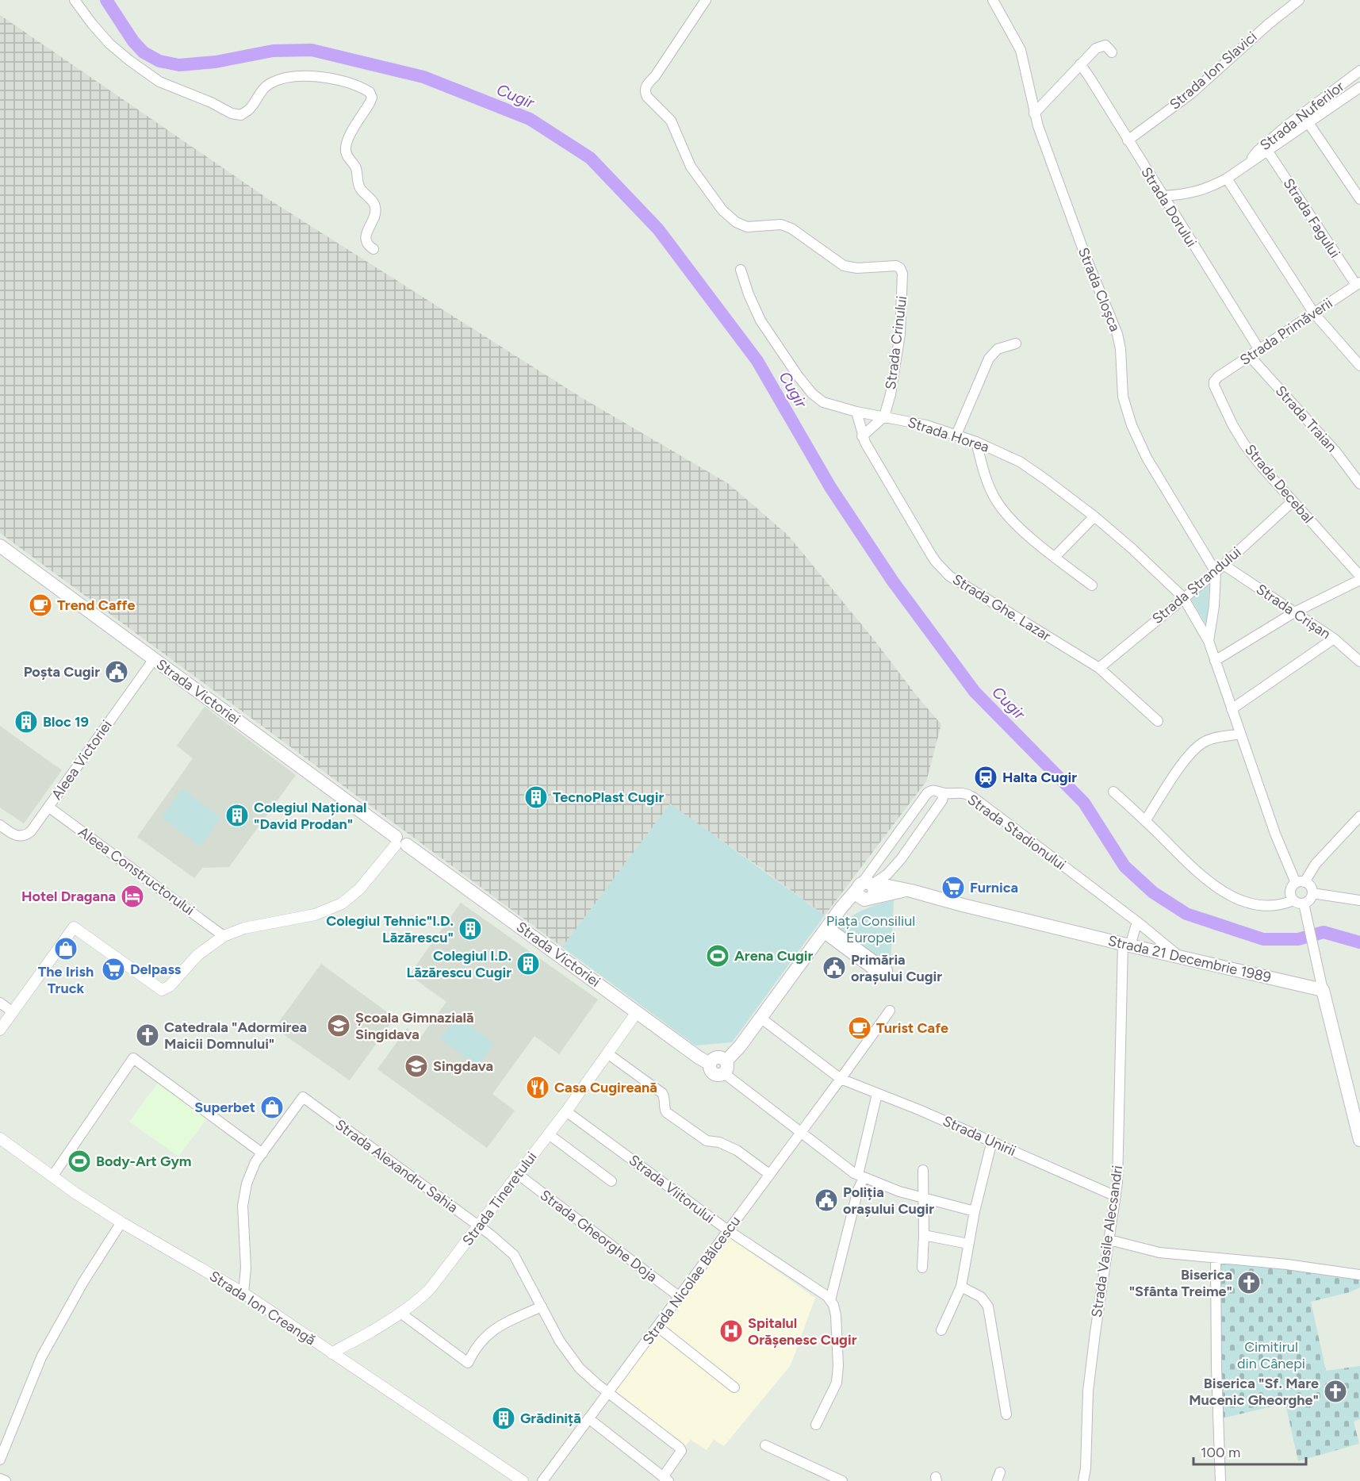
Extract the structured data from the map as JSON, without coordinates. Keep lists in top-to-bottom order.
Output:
{
  "streets": {
    "main road": ["Strada Victoriei", "Strada 21 Decembrie 1989"],
    "street": [
      "Strada Ion Slavici",
      "Strada Nuferilor",
      "Strada Dorului",
      "Strada Fagului",
      "Strada Cloșca",
      "Strada Primăverii",
      "Strada Crinului",
      "Strada Traian",
      "Strada Horea",
      "Strada Decebal",
      "Strada Ștrandului",
      "Strada Ghe. Lazar",
      "Strada Crișan",
      "Aleea Victoriei",
      "Strada Stadionului",
      "Aleea Constructorului",
      "Strada Unirii",
      "Strada Alexandru Sahia",
      "Strada Viitorului",
      "Strada Tineretului",
      "Strada Gheorghe Doja",
      "Strada Vasile Alecsandri",
      "Strada Nicolae Bălcescu",
      "Strada Ion Creangă"
    ]
  },
  "crossings": [
    ["Strada Ion Slavici", "Strada Dorului"],
    ["Strada Nuferilor", "Strada Dorului"],
    ["Strada Nuferilor", "Strada Fagului"],
    ["Strada Dorului", "Strada Primăverii"],
    ["Strada Fagului", "Strada Primăverii"],
    ["Strada Cloșca", "Strada Ștrandului"],
    ["Strada Primăverii", "Strada Traian"],
    ["Strada Primăverii", "Strada Decebal"],
    ["Strada Crinului", "Strada Horea"],
    ["Strada Horea", "Strada Ștrandului"],
    ["Strada Horea", "Strada Ghe. Lazar"],
    ["Strada Decebal", "Strada Ștrandului"],
    ["Strada Ștrandului", "Strada Ghe. Lazar"],
    ["Strada Ștrandului", "Strada Crișan"],
    ["Strada Victoriei", "Aleea Victoriei"],
    ["Strada Victoriei", "Strada Tineretului"],
    ["Aleea Victoriei", "Aleea Constructorului"],
    ["Strada Stadionului", "Strada 21 Decembrie 1989"],
    ["Strada 21 Decembrie 1989", "Strada Vasile Alecsandri"],
    ["Strada Unirii", "Strada Vasile Alecsandri"],
    ["Strada Unirii", "Strada Nicolae Bălcescu"],
    ["Strada Alexandru Sahia", "Strada Tineretului"],
    ["Strada Alexandru Sahia", "Strada Nicolae Bălcescu"],
    ["Strada Viitorului", "Strada Tineretului"],
    ["Strada Viitorului", "Strada Nicolae Bălcescu"],
    ["Strada Tineretului", "Strada Gheorghe Doja"],
    ["Strada Tineretului", "Strada Ion Creangă"],
    ["Strada Gheorghe Doja", "Strada Nicolae Bălcescu"]
  ],
  "water": ["Cugir"],
  "parks": ["Piața Consiliul Europei", "Cimitirul din Cânepi"],
  "places": {
    "cafe": ["Trend Caffe", "Turist Cafe"],
    "public building": ["Poșta Cugir", "Primăria orașului Cugir", "Poliția orașului Cugir"],
    "building": [
      "Bloc 19",
      "TecnoPlast Cugir",
      "Colegiul Național \"David Prodan\"",
      "Colegiul Tehnic\"I.D. Lăzărescu\"",
      "Colegiul I.D. Lăzărescu Cugir",
      "Grădiniță"
    ],
    "station": ["Halta Cugir"],
    "supermarket": ["Furnica", "Delpass"],
    "hotel": ["Hotel Dragana"],
    "shop": ["The Irish Truck", "Superbet"],
    "sports": ["Arena Cugir", "Body-Art Gym"],
    "school or university": ["Școala Gimnazială Singidava", "Singdava"],
    "church": ["Catedrala \"Adormirea Maicii Domnului\"", "Biserica \"Sfânta Treime\"", "Biserica \"Sf. Mare Mucenic Gheorghe\""],
    "restaurant": ["Casa Cugireană"],
    "hospital": ["Spitalul Orășenesc Cugir"]
  },
  "scale_bar": "100 m"
}
